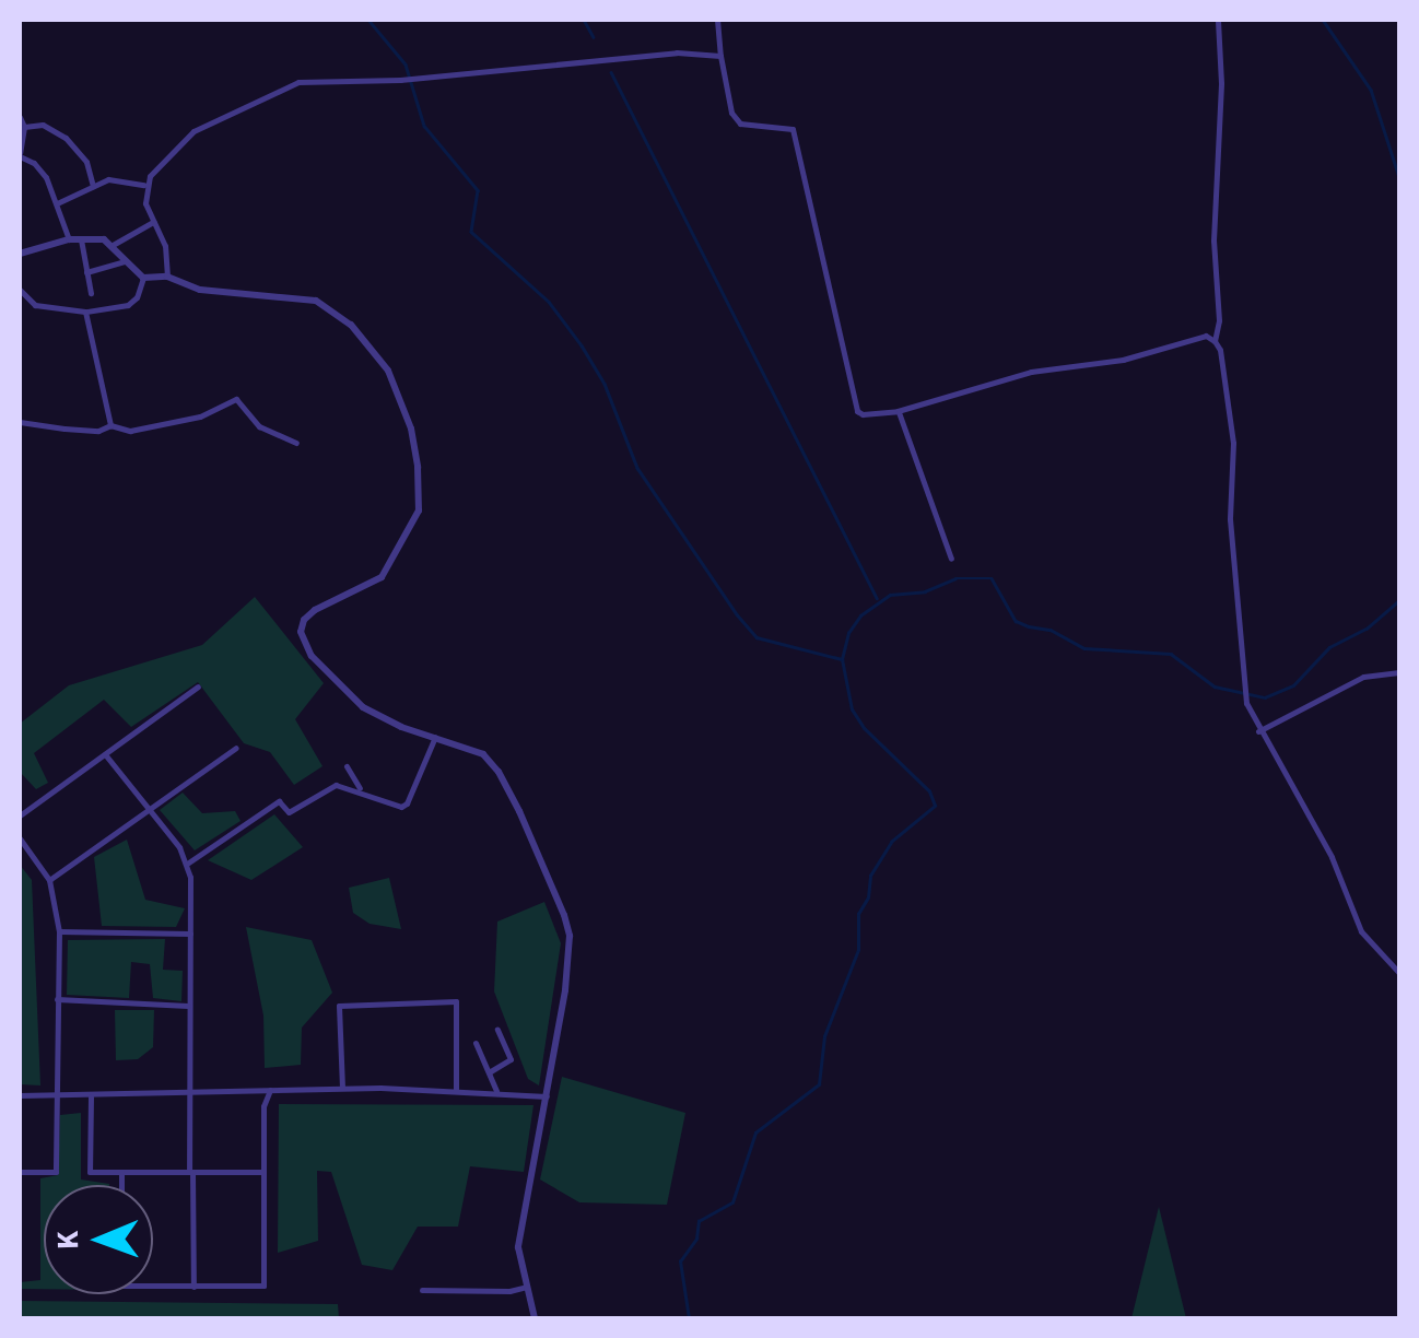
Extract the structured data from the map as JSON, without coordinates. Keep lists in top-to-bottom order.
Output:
{
  "north": "left"
}
